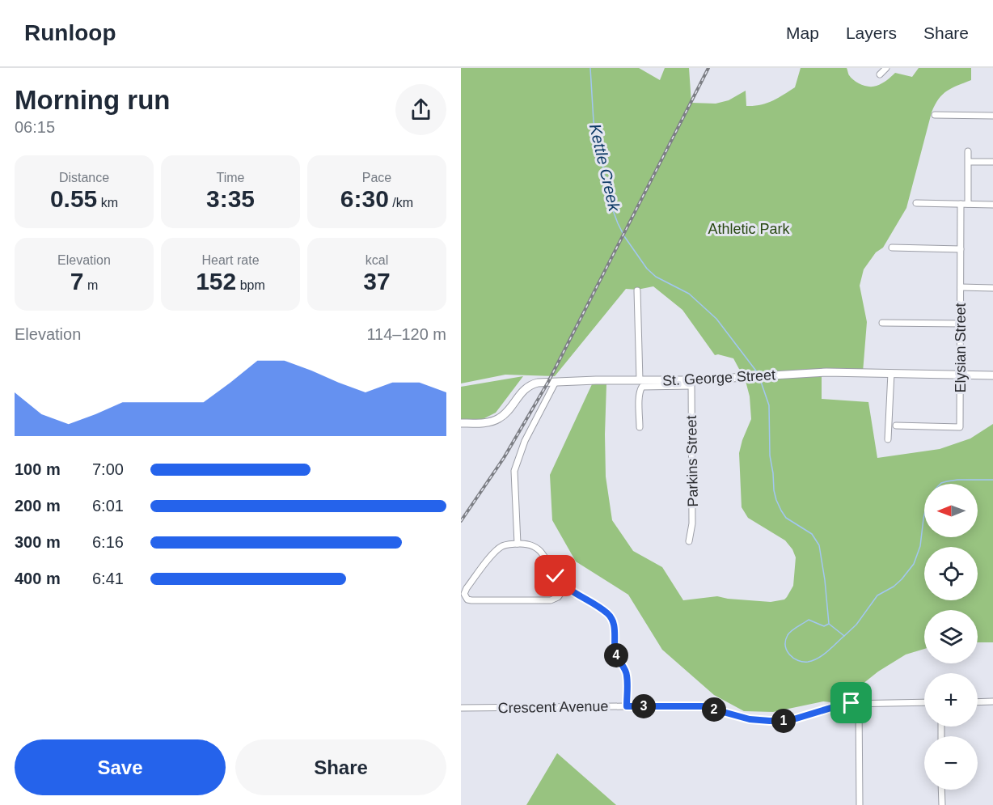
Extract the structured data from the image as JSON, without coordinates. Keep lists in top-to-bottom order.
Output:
{
  "streets": {
    "street": [
      "Elysian Street",
      "St. George Street",
      "Parkins Street",
      "Crescent Avenue"
    ]
  },
  "crossings": [
    ["Elysian Street", "St. George Street"],
    ["St. George Street", "Parkins Street"]
  ],
  "water": ["Kettle Creek"],
  "parks": ["Athletic Park"],
  "north": "left",
  "page": {
    "header": "Runloop",
    "nav": ["Map", "Layers", "Share"],
    "heading": ["Morning run", "06:15"],
    "stats": [
      ["Distance", "0.55 km"],
      ["Time", "3:35"],
      ["Pace", "6:30 /km"],
      ["Elevation", "7 m"],
      ["Heart rate", "152 bpm"],
      ["kcal", "37"]
    ],
    "chart": ["Elevation", "114–120 m"],
    "list": [
      {
        "name": "100 m",
        "note": "7:00"
      },
      {
        "name": "200 m",
        "note": "6:01"
      },
      {
        "name": "300 m",
        "note": "6:16"
      },
      {
        "name": "400 m",
        "note": "6:41"
      }
    ],
    "map_buttons": ["+", "−"],
    "pins": [
      "4",
      "3",
      "2",
      "1"
    ],
    "buttons": ["Save", "Share"]
  }
}
